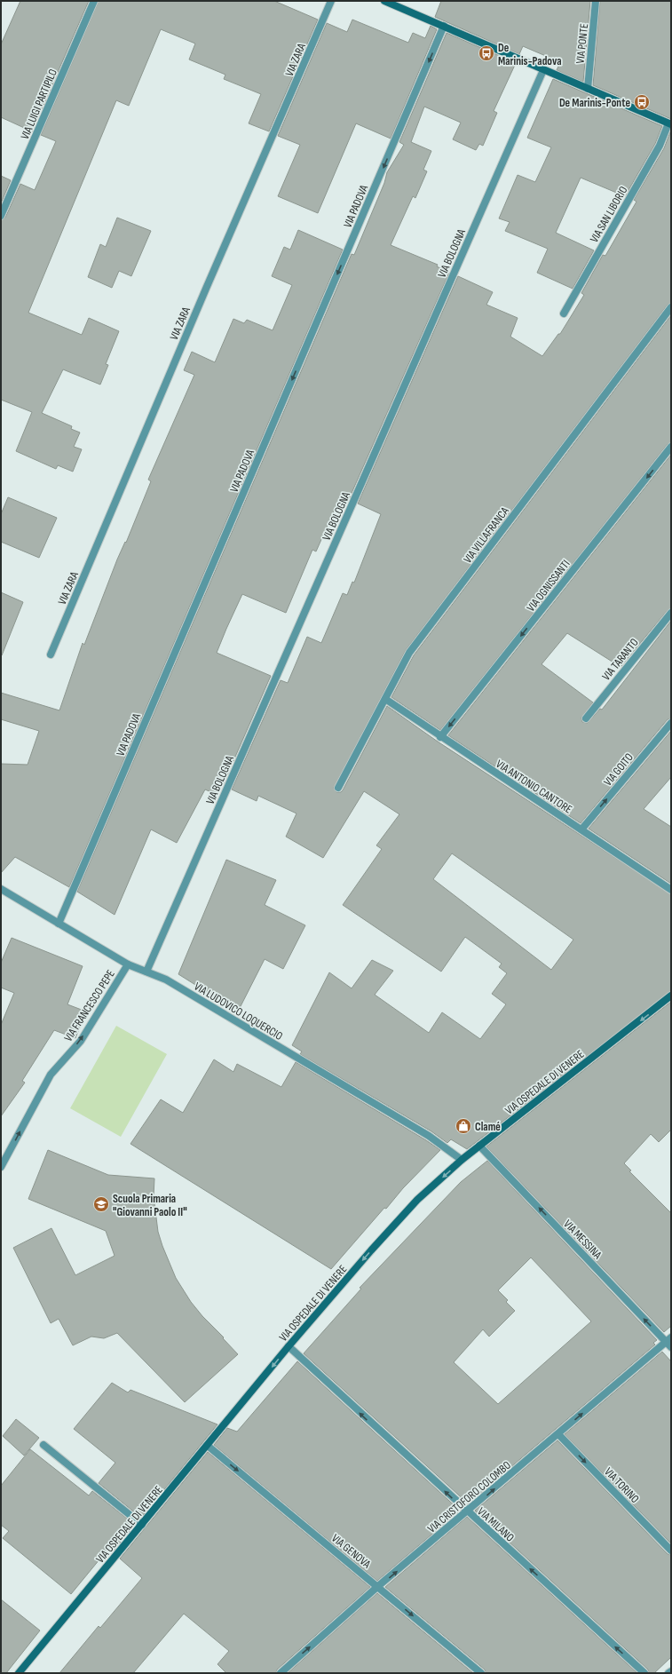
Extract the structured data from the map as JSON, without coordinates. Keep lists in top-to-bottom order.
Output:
{
  "streets": {
    "street": [
      "VIA PONTE",
      "VIA ZARA",
      "VIA LUIGI PARTIPILO",
      "VIA PADOVA",
      "VIA SAN LIBORIO",
      "VIA BOLOGNA",
      "VIA VILLAFRANCA",
      "VIA OGNISSANTI",
      "VIA TARANTO",
      "VIA GOITO",
      "VIA ANTONIO CANTORE",
      "VIA FRANCESCO PEPE",
      "VIA LUDOVICO LOQUERCIO",
      "VIA OSPEDALE DI VENERE",
      "VIA MESSINA",
      "VIA TORINO",
      "VIA CRISTOFORO COLOMBO",
      "VIA MILANO",
      "VIA GENOVA"
    ]
  },
  "crossings": [
    ["VIA PADOVA", "VIA LUDOVICO LOQUERCIO"],
    ["VIA BOLOGNA", "VIA LUDOVICO LOQUERCIO"],
    ["VIA VILLAFRANCA", "VIA ANTONIO CANTORE"],
    ["VIA OGNISSANTI", "VIA ANTONIO CANTORE"],
    ["VIA GOITO", "VIA ANTONIO CANTORE"],
    ["VIA FRANCESCO PEPE", "VIA LUDOVICO LOQUERCIO"],
    ["VIA LUDOVICO LOQUERCIO", "VIA OSPEDALE DI VENERE"],
    ["VIA OSPEDALE DI VENERE", "VIA MESSINA"],
    ["VIA OSPEDALE DI VENERE", "VIA MILANO"],
    ["VIA OSPEDALE DI VENERE", "VIA GENOVA"],
    ["VIA MESSINA", "VIA CRISTOFORO COLOMBO"],
    ["VIA TORINO", "VIA CRISTOFORO COLOMBO"],
    ["VIA CRISTOFORO COLOMBO", "VIA MILANO"],
    ["VIA CRISTOFORO COLOMBO", "VIA GENOVA"]
  ],
  "one_way": [
    "VIA PADOVA",
    "VIA OGNISSANTI",
    "VIA GOITO",
    "VIA FRANCESCO PEPE",
    "VIA OSPEDALE DI VENERE",
    "VIA MESSINA",
    "VIA TORINO",
    "VIA CRISTOFORO COLOMBO",
    "VIA MILANO",
    "VIA GENOVA"
  ],
  "places": {
    "bus stop": ["De Marinis-Padova", "De Marinis-Ponte"],
    "shop": ["Clamé"],
    "school or university": ["Scuola Primaria \"Giovanni Paolo II\""]
  }
}
